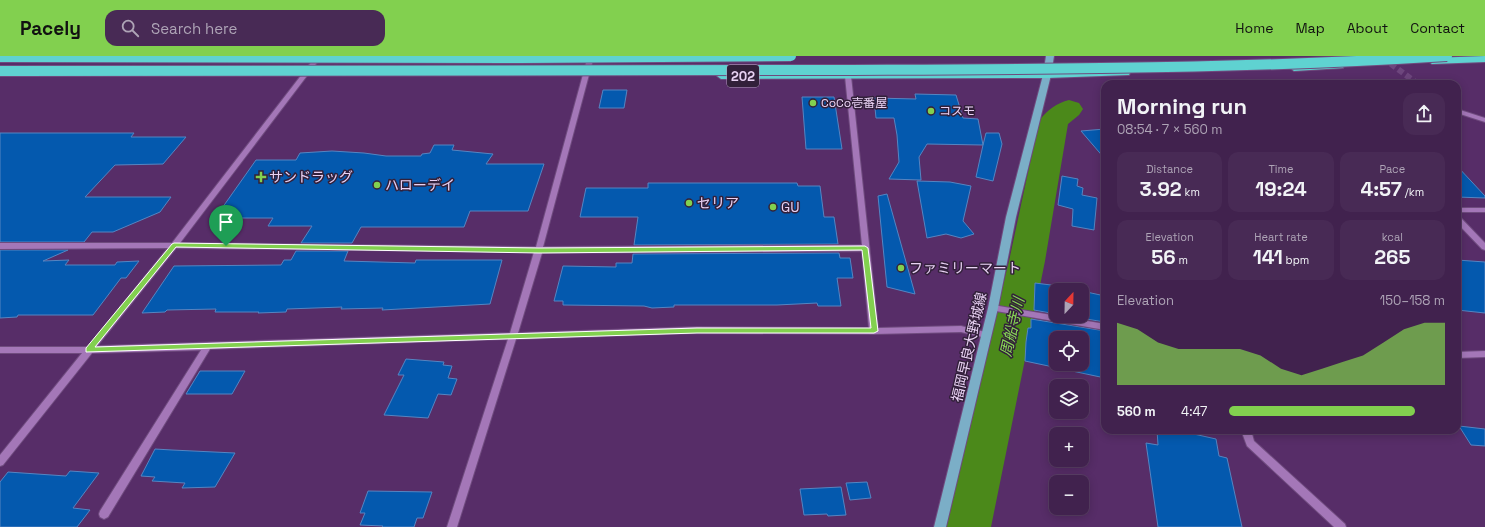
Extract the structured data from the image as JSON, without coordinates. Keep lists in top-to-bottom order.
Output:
{
  "streets": {
    "highway": ["202"],
    "main road": ["福岡早良大野城線"]
  },
  "crossings": [
    ["202", "福岡早良大野城線"]
  ],
  "water": ["周船寺川"],
  "places": {
    "other": [
      "CoCo壱番屋",
      "コスモ",
      "ハローデイ",
      "セリア",
      "GU",
      "ファミリーマート"
    ],
    "health": ["サンドラッグ"]
  },
  "north": "top",
  "page": {
    "header": "Pacely",
    "search": "Search here",
    "nav": [
      "Home",
      "Map",
      "About",
      "Contact"
    ],
    "heading": ["Morning run", "08:54 · 7 × 560 m"],
    "stats": [
      ["Distance", "3.92 km"],
      ["Time", "19:24"],
      ["Pace", "4:57 /km"],
      ["Elevation", "56 m"],
      ["Heart rate", "141 bpm"],
      ["kcal", "265"]
    ],
    "map_buttons": ["+", "−"],
    "chart": ["Elevation", "150–158 m"],
    "list": [
      {
        "name": "560 m",
        "note": "4:47"
      }
    ]
  }
}
